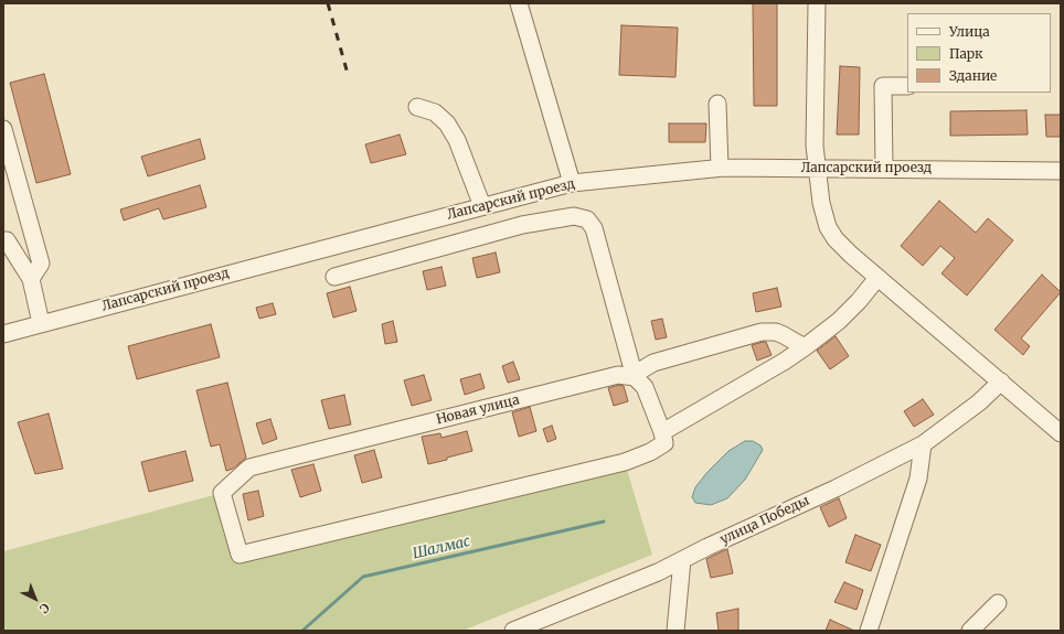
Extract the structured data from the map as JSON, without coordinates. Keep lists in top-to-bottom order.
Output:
{
  "streets": {
    "street": ["Лапсарский проезд", "Новая улица", "улица Победы"]
  },
  "water": ["Шалмас"],
  "legend": ["Улица", "Парк", "Здание"],
  "north": "bottom right"
}
